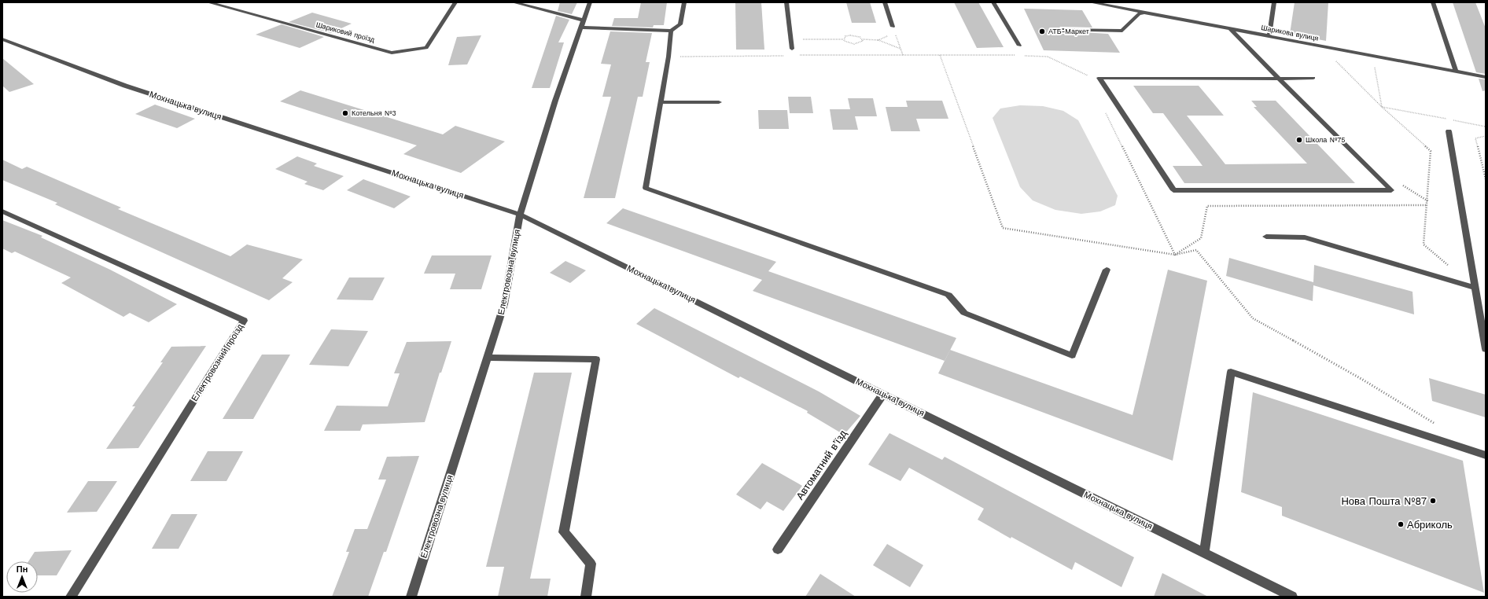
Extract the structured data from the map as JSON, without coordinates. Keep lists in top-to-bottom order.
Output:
{
  "streets": {
    "street": [
      "Шариковий проїзд",
      "Шарикова вулиця",
      "Мохнацька вулиця",
      "Електровозна вулиця",
      "Електровозний проїзд",
      "Автоматний в’їзд"
    ]
  },
  "crossings": [
    ["Мохнацька вулиця", "Електровозна вулиця"],
    ["Мохнацька вулиця", "Автоматний в’їзд"]
  ],
  "places": [
    "АТБ-Маркет",
    "Котельня №3",
    "Школа №75",
    "Нова Пошта №87",
    "Абриколь"
  ],
  "north": "top"
}
